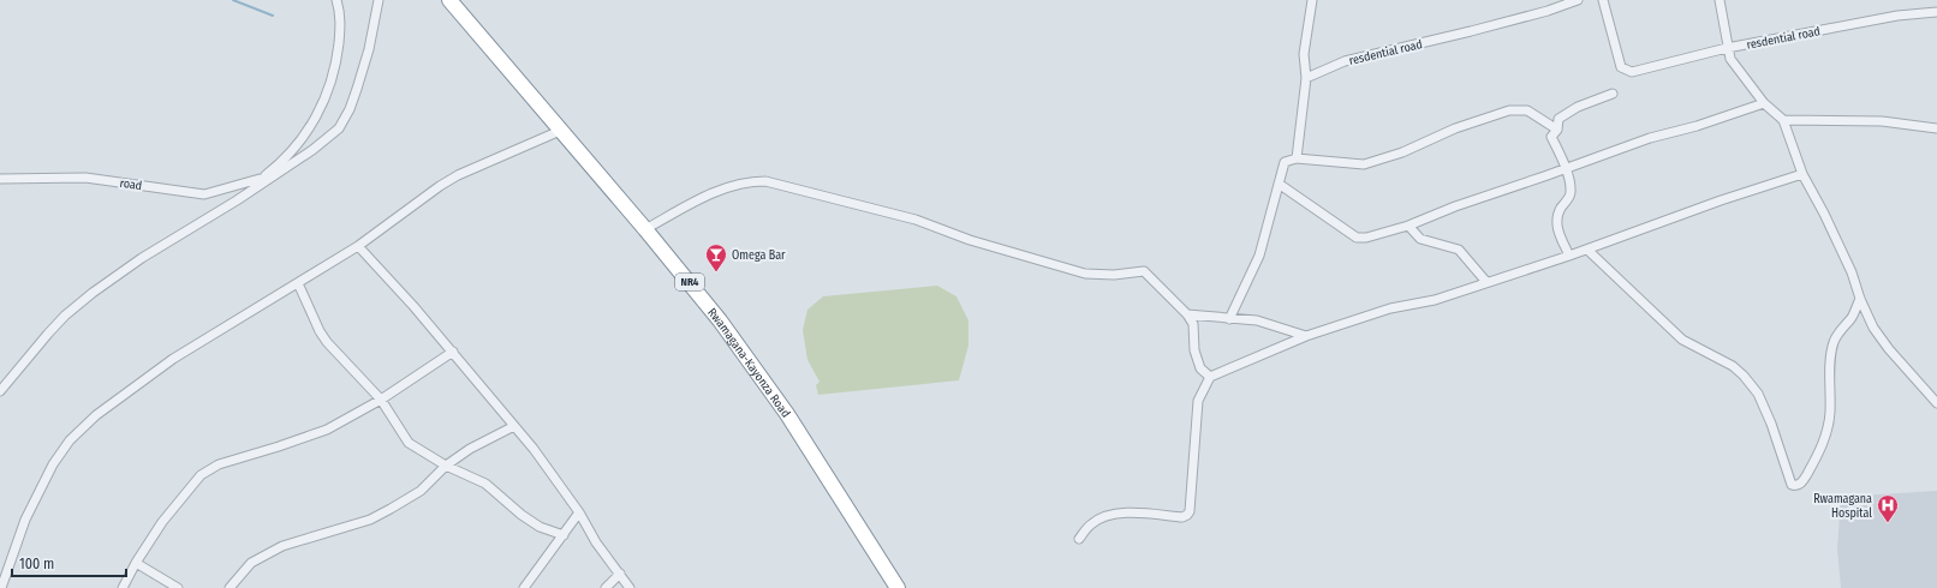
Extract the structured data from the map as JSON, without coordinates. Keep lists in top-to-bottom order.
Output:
{
  "streets": {
    "highway": ["NR4", "Rwamagana-Kayonza Road"],
    "street": ["resdential road", "road"]
  },
  "places": {
    "bar": ["Omega Bar"],
    "hospital": ["Rwamagana Hospital"]
  },
  "scale_bar": "100 m"
}
